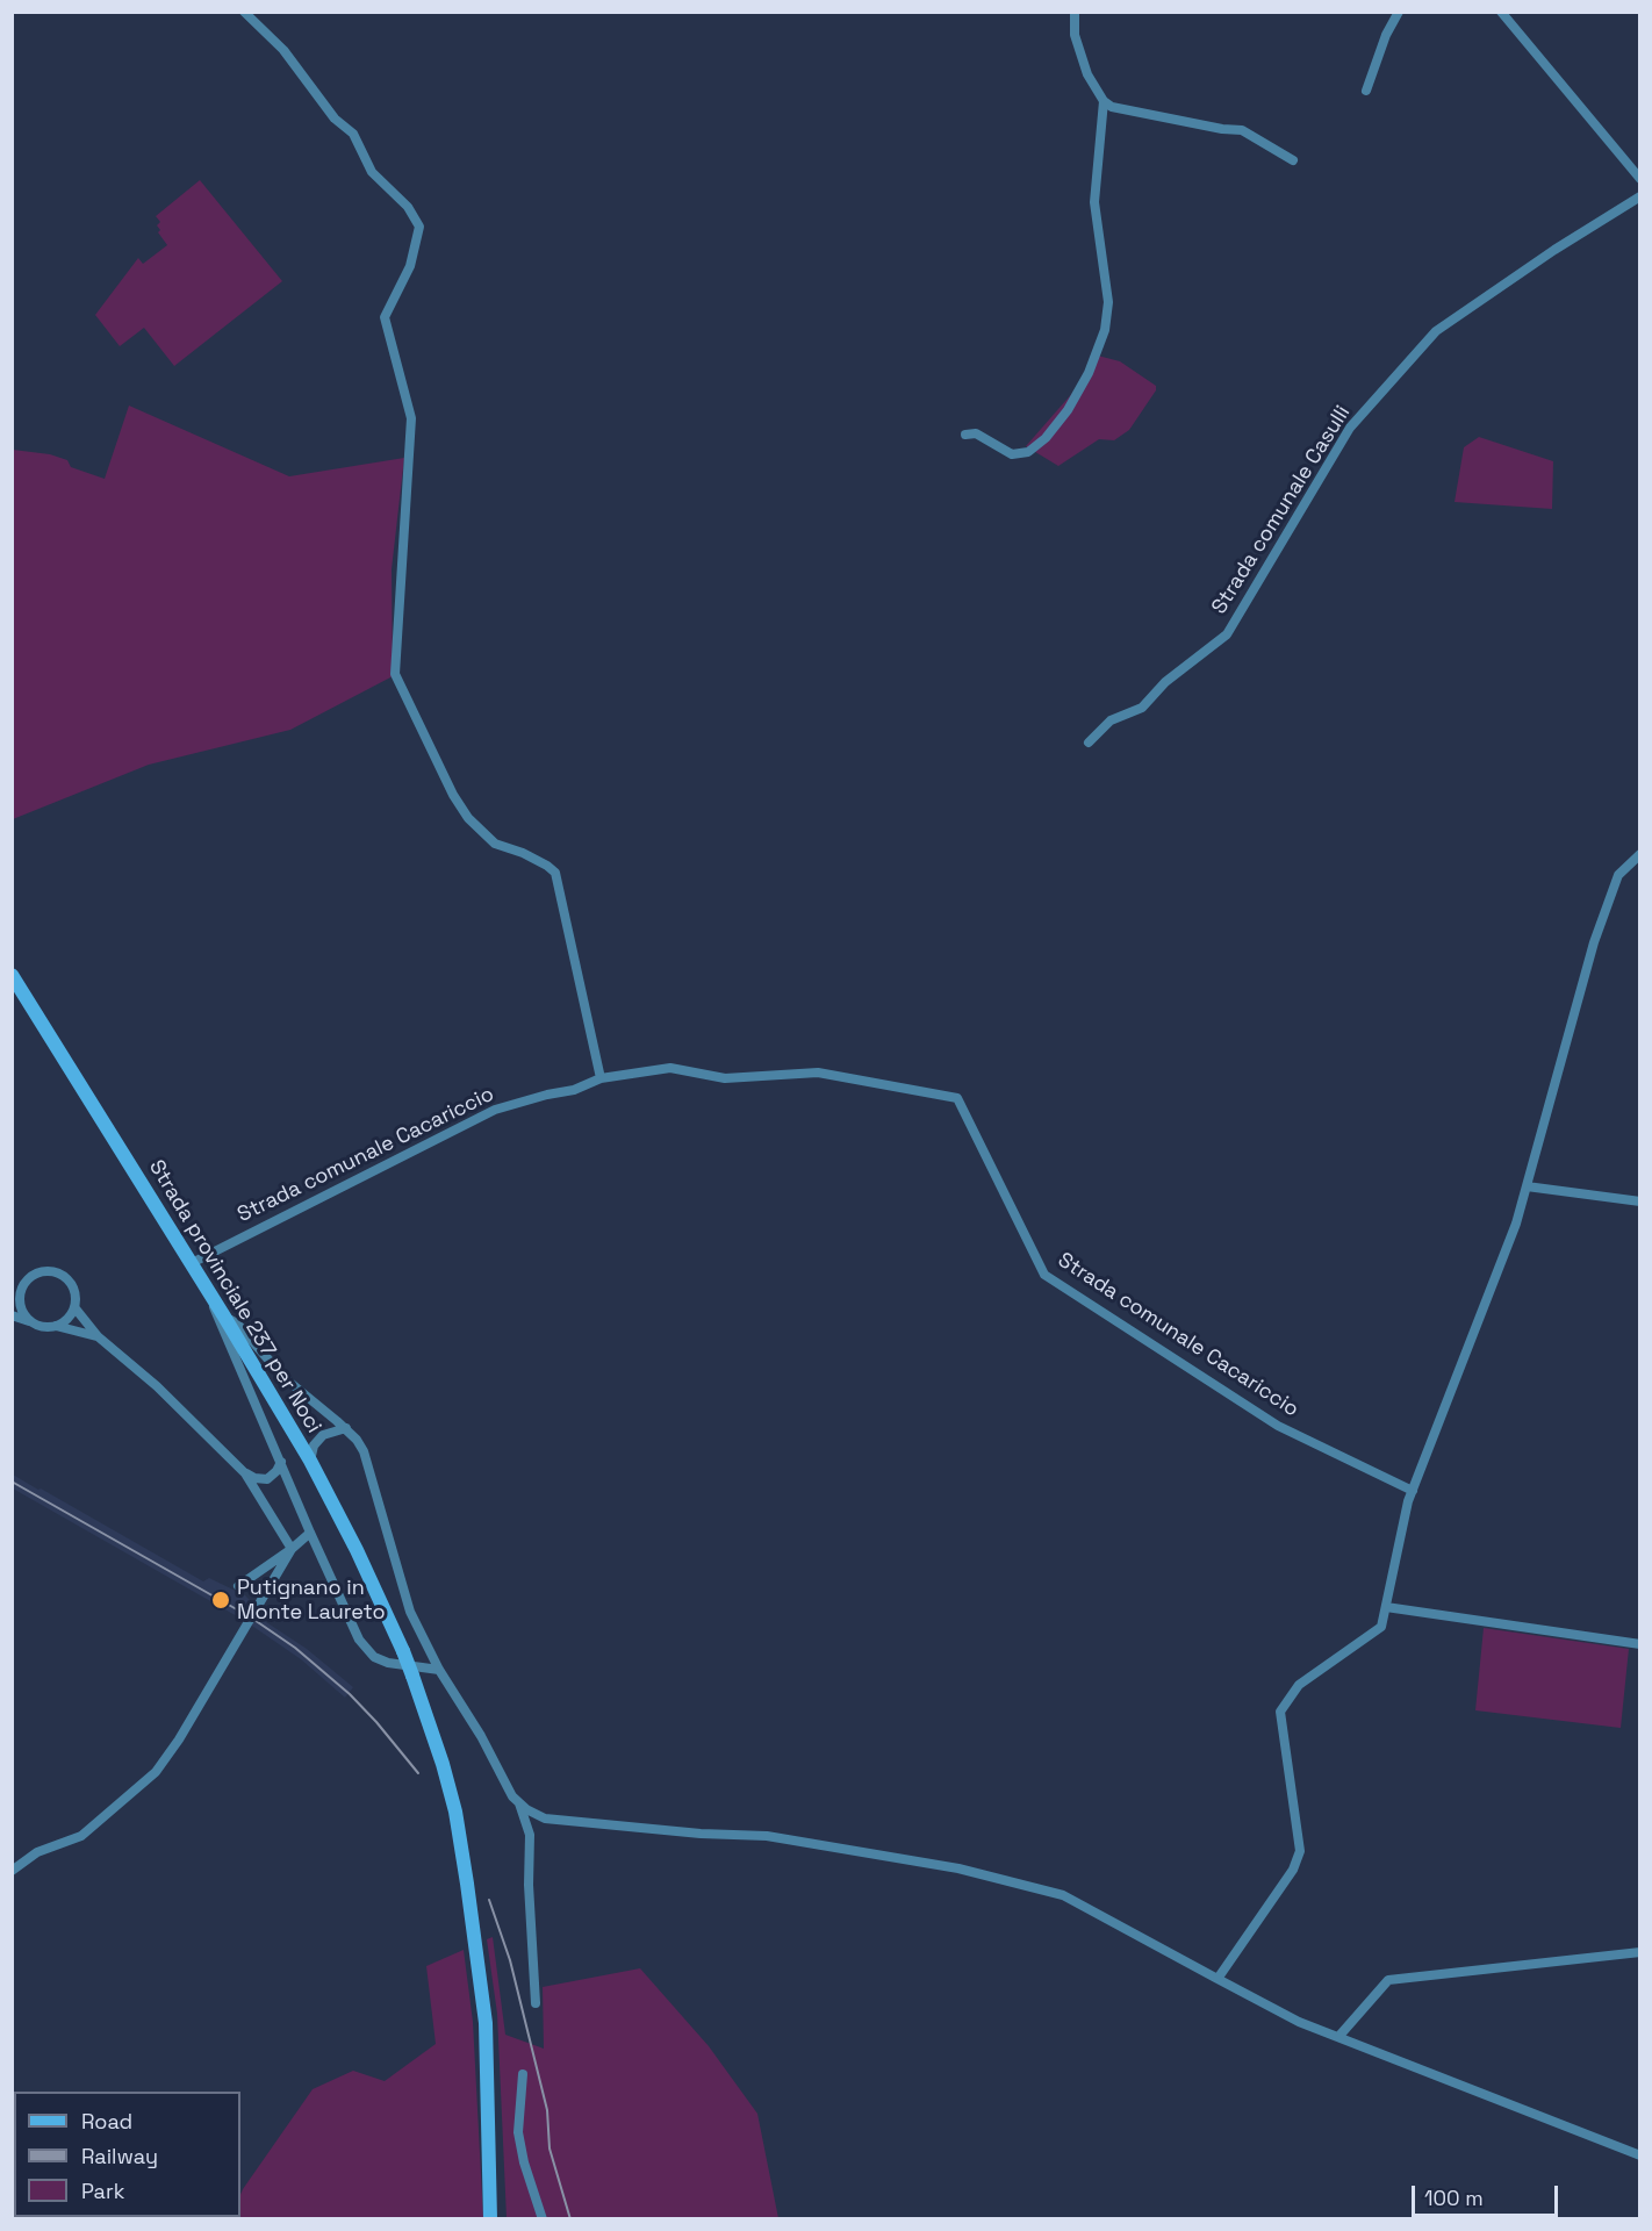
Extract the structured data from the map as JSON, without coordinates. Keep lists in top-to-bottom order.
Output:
{
  "streets": {
    "main road": ["Strada provinciale 237 per Noci"],
    "street": ["Strada comunale Casulli", "Strada comunale Cacariccio"]
  },
  "crossings": [
    ["Strada comunale Cacariccio", "Strada provinciale 237 per Noci"]
  ],
  "places": ["Putignano in Monte Laureto"],
  "legend": ["Road", "Railway", "Park"],
  "scale_bar": "100 m"
}
